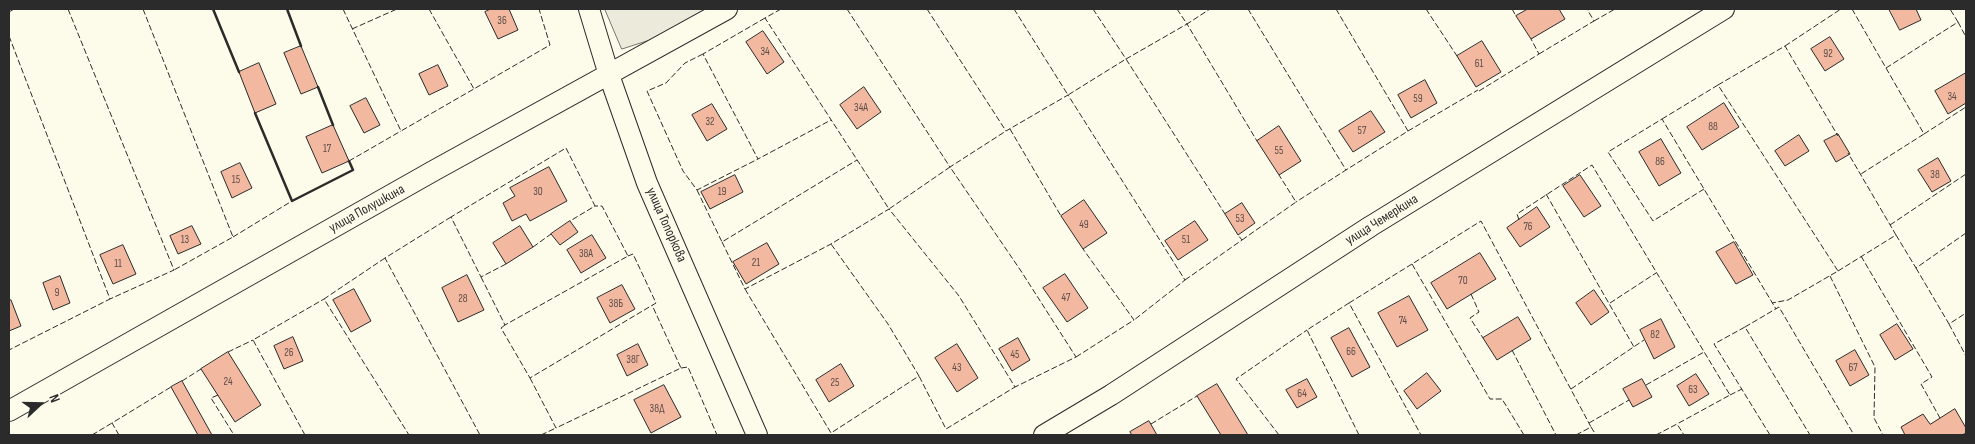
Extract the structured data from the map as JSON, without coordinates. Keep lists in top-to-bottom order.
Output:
{
  "streets": {
    "street": ["улица Полушкина", "улица Чемеркина", "улица Топоркова"]
  },
  "crossings": [
    ["улица Полушкина", "улица Топоркова"]
  ],
  "house_numbers": [
    "36",
    "34",
    "92",
    "61",
    "34",
    "59",
    "34А",
    "32",
    "88",
    "57",
    "17",
    "55",
    "86",
    "38",
    "15",
    "30",
    "19",
    "53",
    "49",
    "76",
    "13",
    "51",
    "38А",
    "21",
    "11",
    "70",
    "9",
    "47",
    "28",
    "38Б",
    "74",
    "82",
    "66",
    "26",
    "45",
    "38Г",
    "43",
    "67",
    "24",
    "25",
    "63",
    "64",
    "38Д"
  ],
  "north": "right"
}
